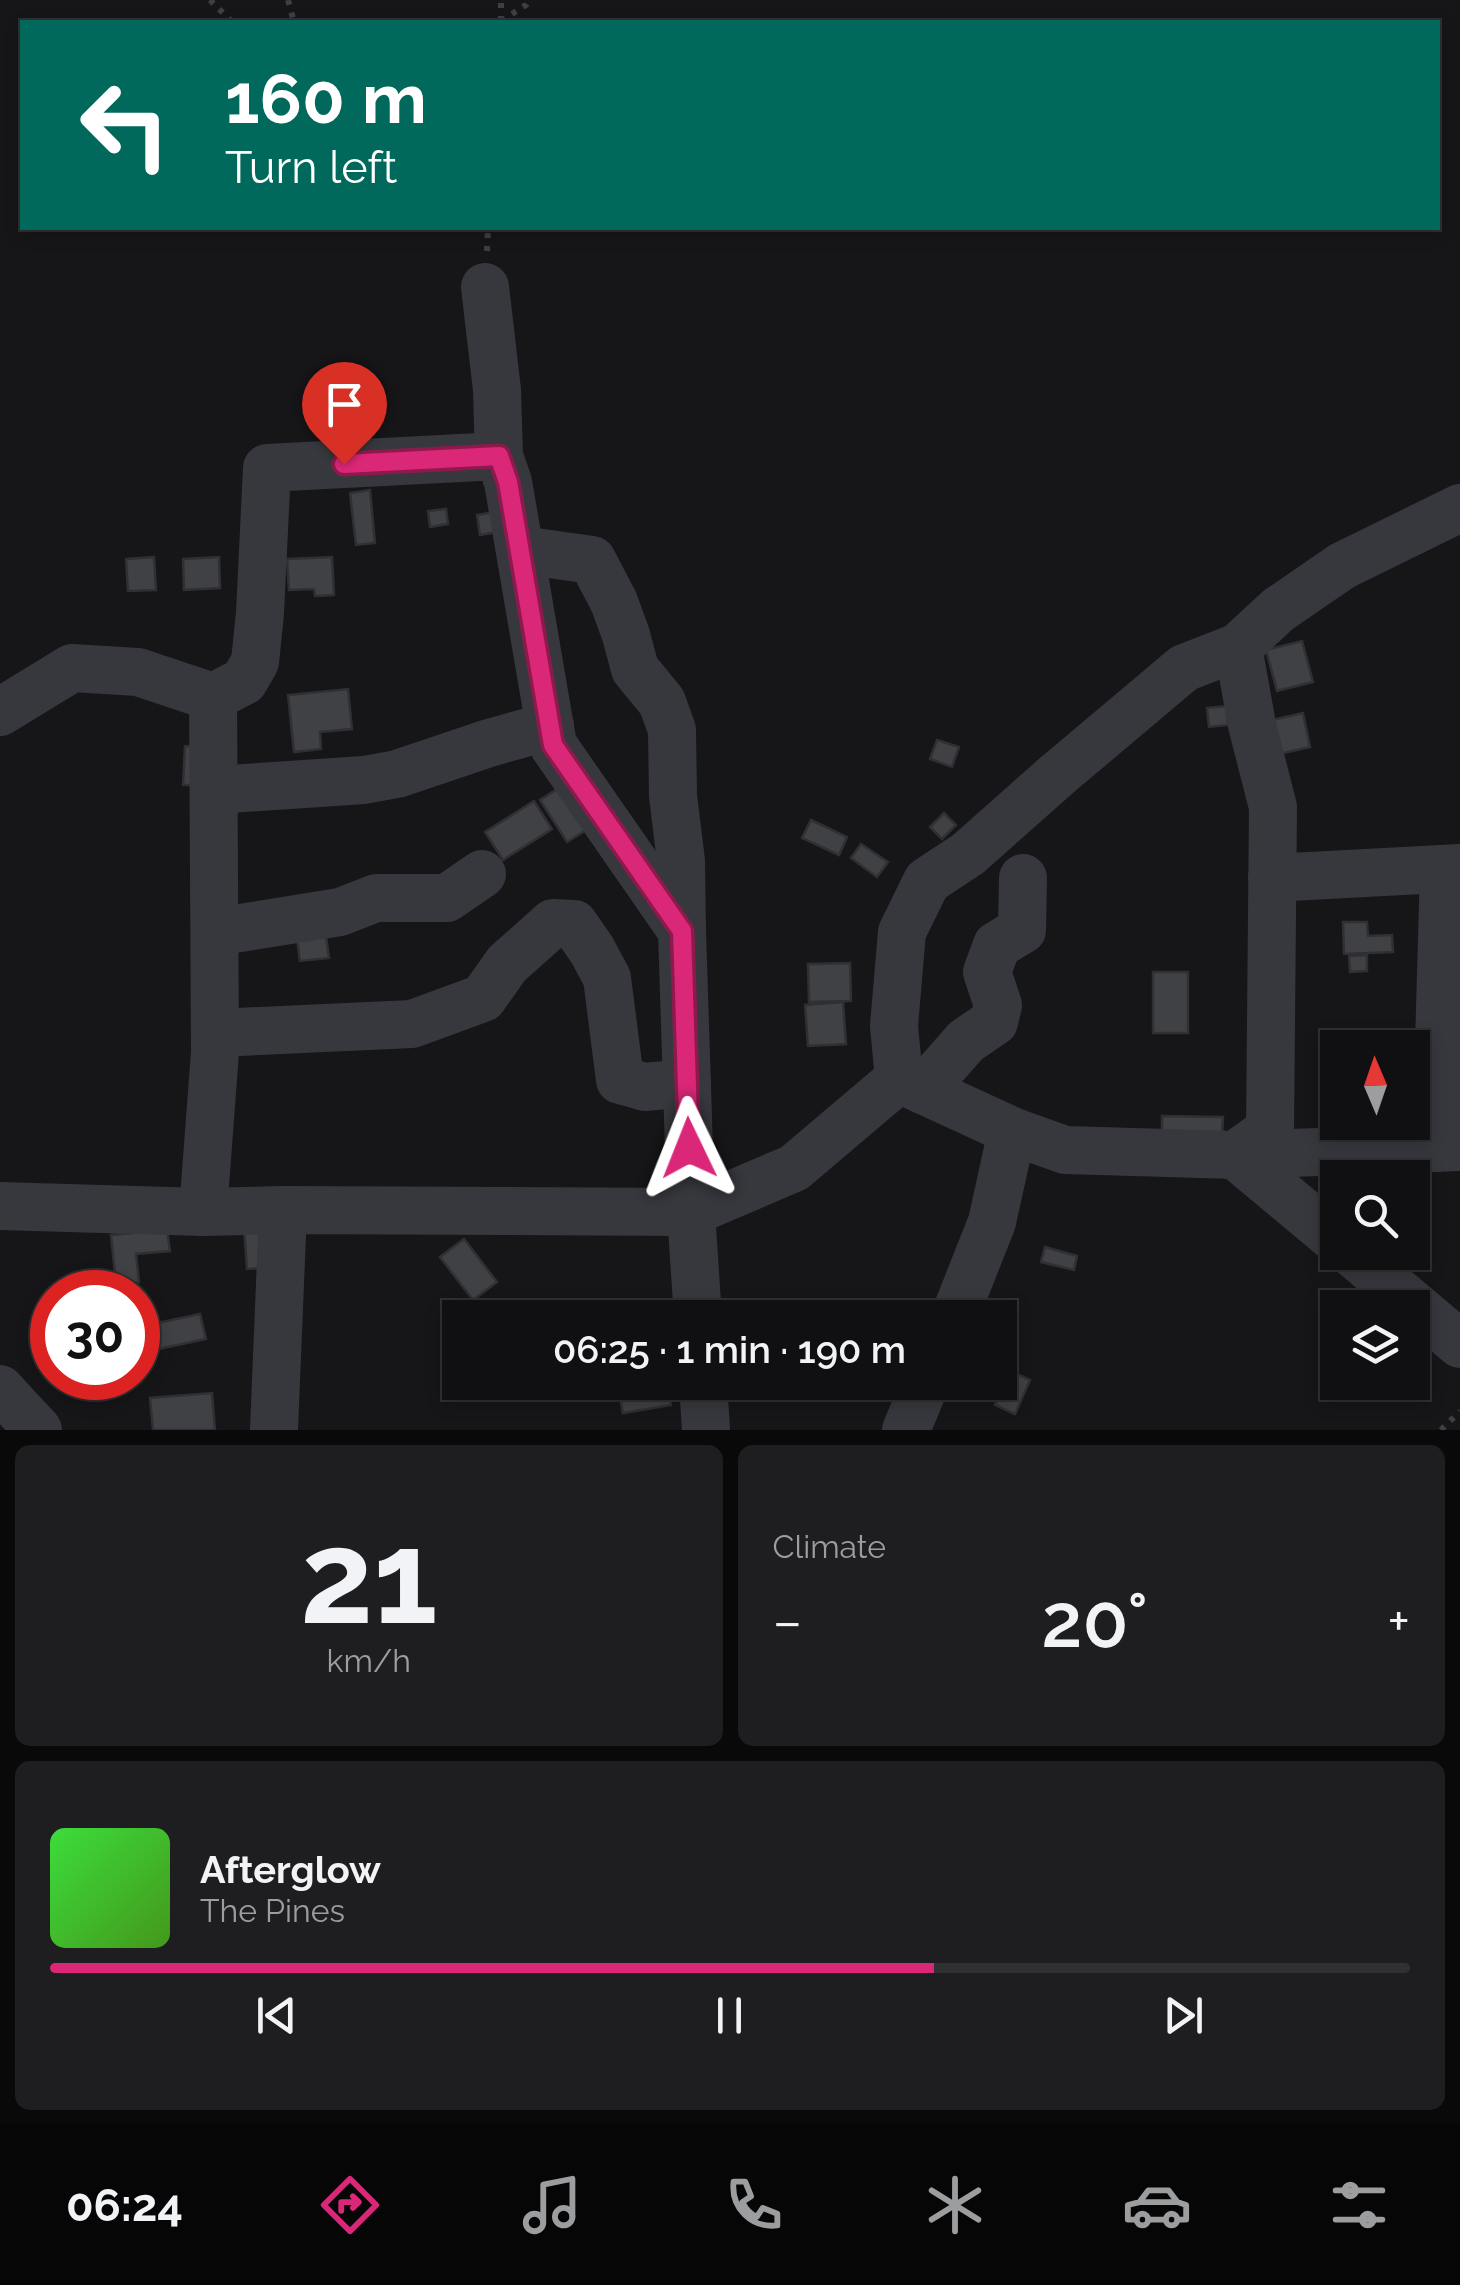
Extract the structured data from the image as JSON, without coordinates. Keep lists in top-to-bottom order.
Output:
{
  "north": "top",
  "page": {
    "turn": ["160 m", "Turn left"],
    "limit": "30",
    "trip": "06:25 · 1 min · 190 m",
    "tile": [
      ["21", "km/h"],
      "Climate"
    ],
    "heat": ["−", "20°", "+"],
    "song": ["Afterglow", "The Pines"],
    "tabs": "06:24"
  }
}
